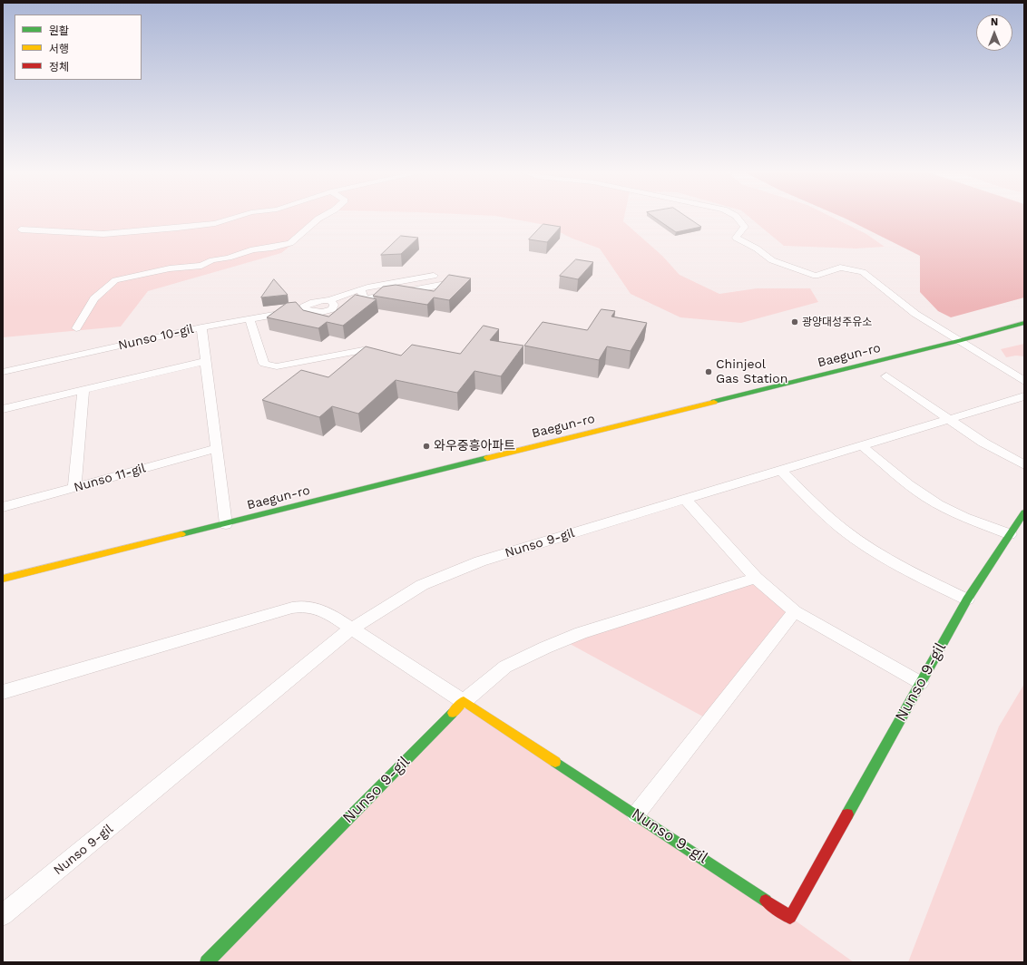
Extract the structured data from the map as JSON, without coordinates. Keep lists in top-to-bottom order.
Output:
{
  "streets": {
    "main road": ["Baegun-ro", "Nunso 9-gil"],
    "street": ["Nunso 10-gil", "Nunso 11-gil"]
  },
  "crossings": [
    ["Nunso 10-gil", "Baegun-ro"],
    ["Nunso 10-gil", "Nunso 11-gil"]
  ],
  "places": ["광양대성주유소", "Chinjeol Gas Station", "와우중흥아파트"],
  "legend": ["원활", "서행", "정체"],
  "north": "top"
}
